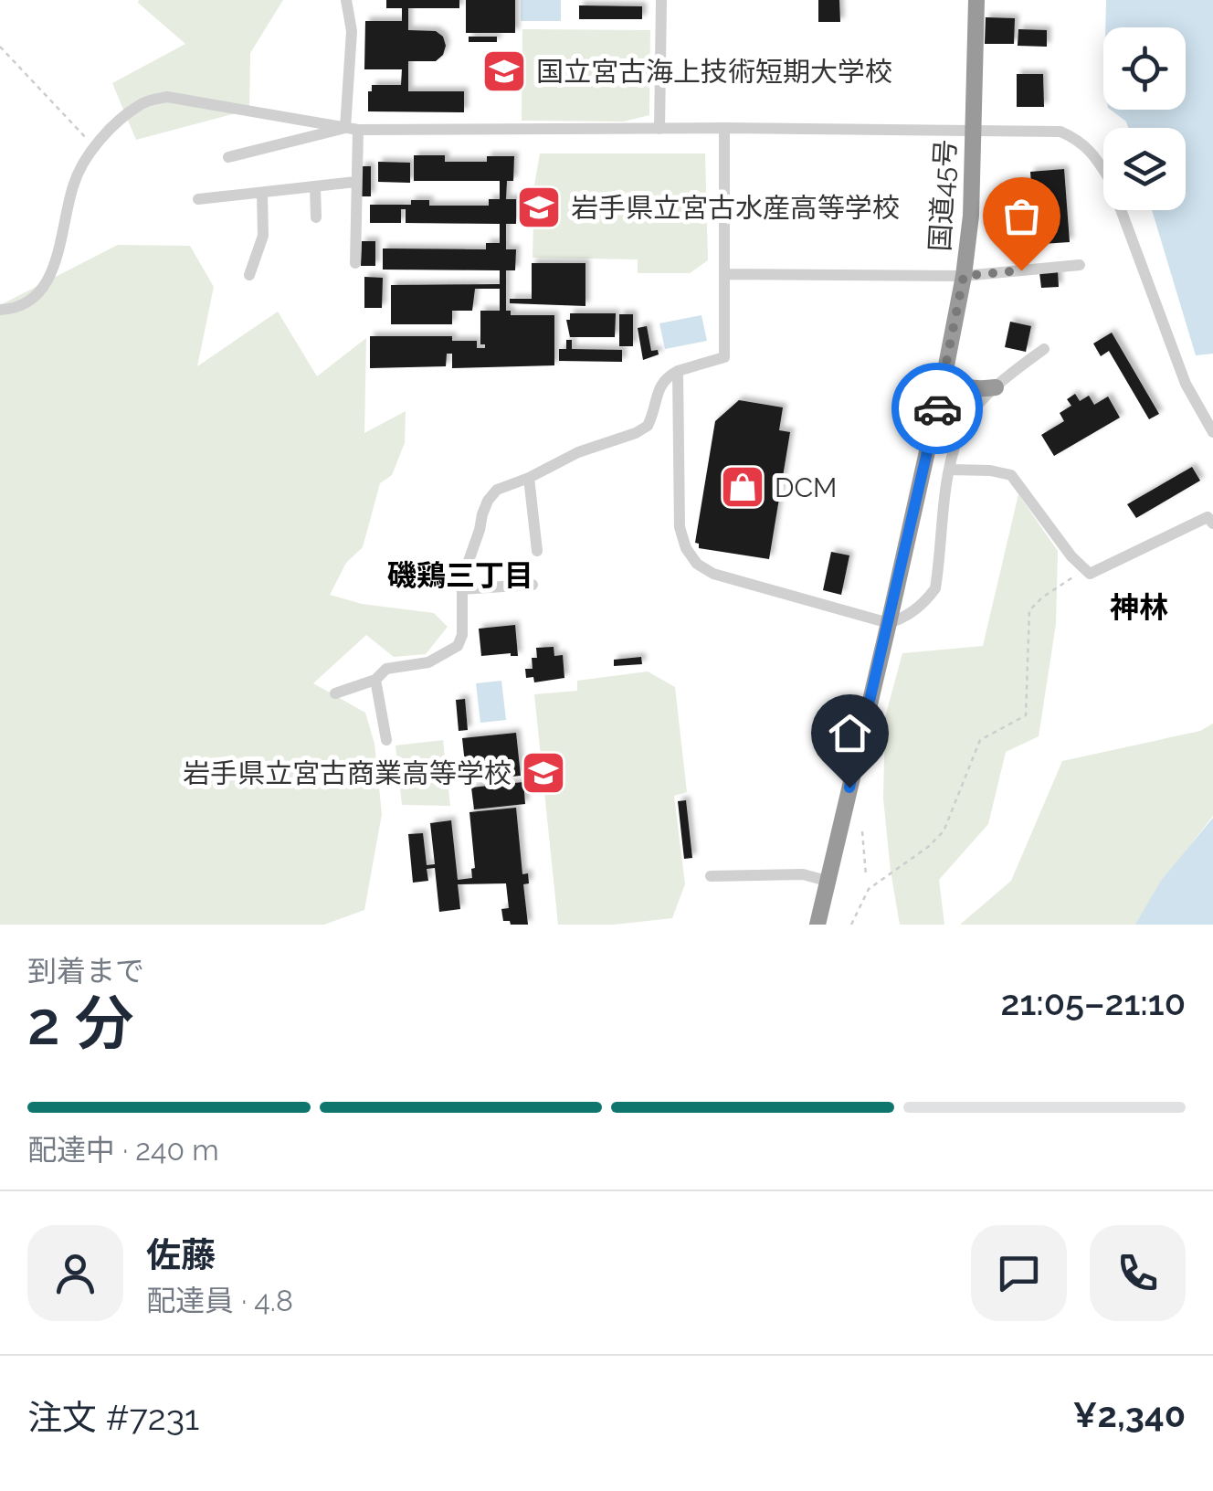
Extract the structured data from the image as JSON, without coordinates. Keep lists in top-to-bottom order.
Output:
{
  "streets": {
    "highway": ["国道45号"]
  },
  "districts": ["磯鶏三丁目", "神林"],
  "places": {
    "school or university": ["国立宮古海上技術短期大学校", "岩手県立宮古水産高等学校", "岩手県立宮古商業高等学校"],
    "shop": ["DCM"]
  },
  "page": {
    "heading": ["2 分", "到着まで", "21:05–21:10"],
    "panel": [
      "佐藤",
      "配達員 · 4.8",
      "注文 #7231",
      "¥2,340"
    ],
    "bar": "配達中 · 240 m"
  }
}
